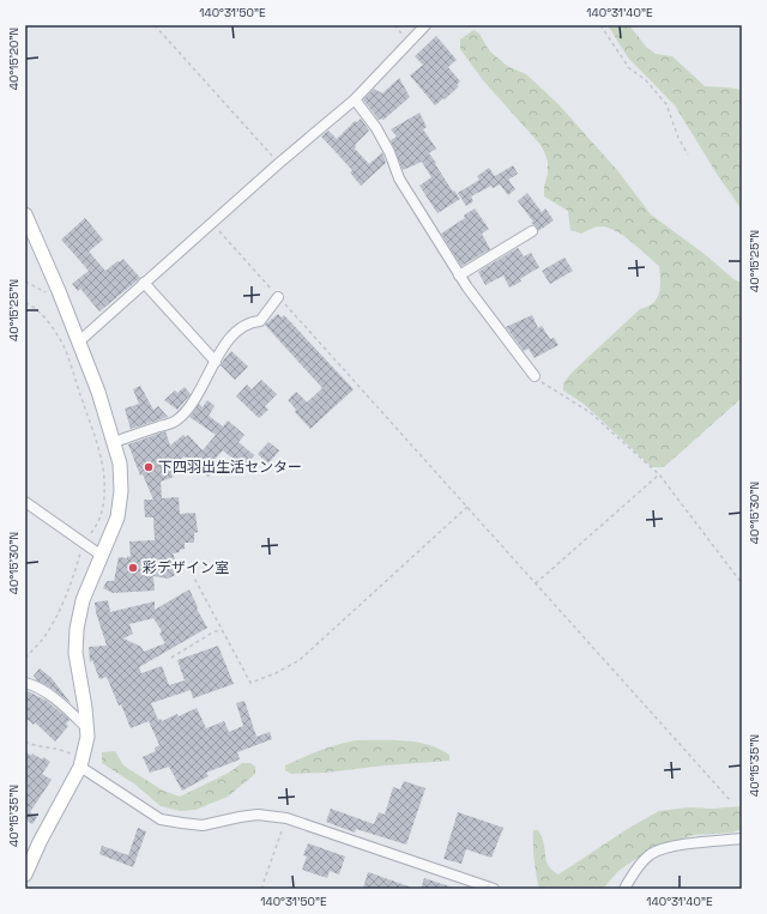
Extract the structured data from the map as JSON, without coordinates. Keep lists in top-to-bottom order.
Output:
{
  "places": ["下四羽出生活センター", "彩デザイン室"],
  "coordinates": [
    "140°31'50\"E",
    "140°31'40\"E",
    "40°15'20\"N",
    "40°15'25\"N",
    "40°15'30\"N",
    "40°15'35\"N"
  ]
}
